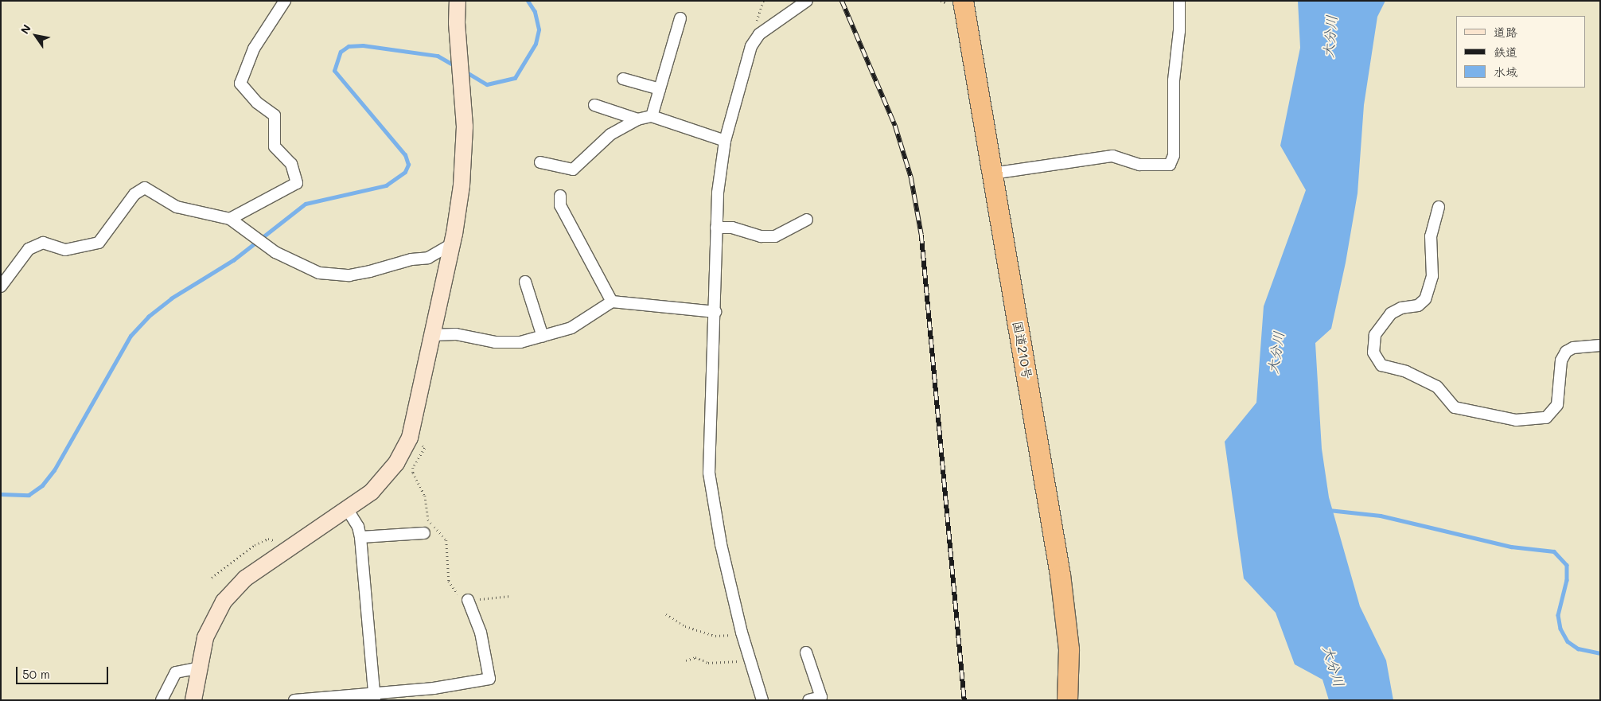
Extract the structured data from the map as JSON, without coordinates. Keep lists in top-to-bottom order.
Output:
{
  "streets": {
    "highway": ["国道210号"]
  },
  "water": ["大分川"],
  "legend": ["道路", "鉄道", "水域"],
  "scale_bar": "50 m",
  "north": "top left"
}
